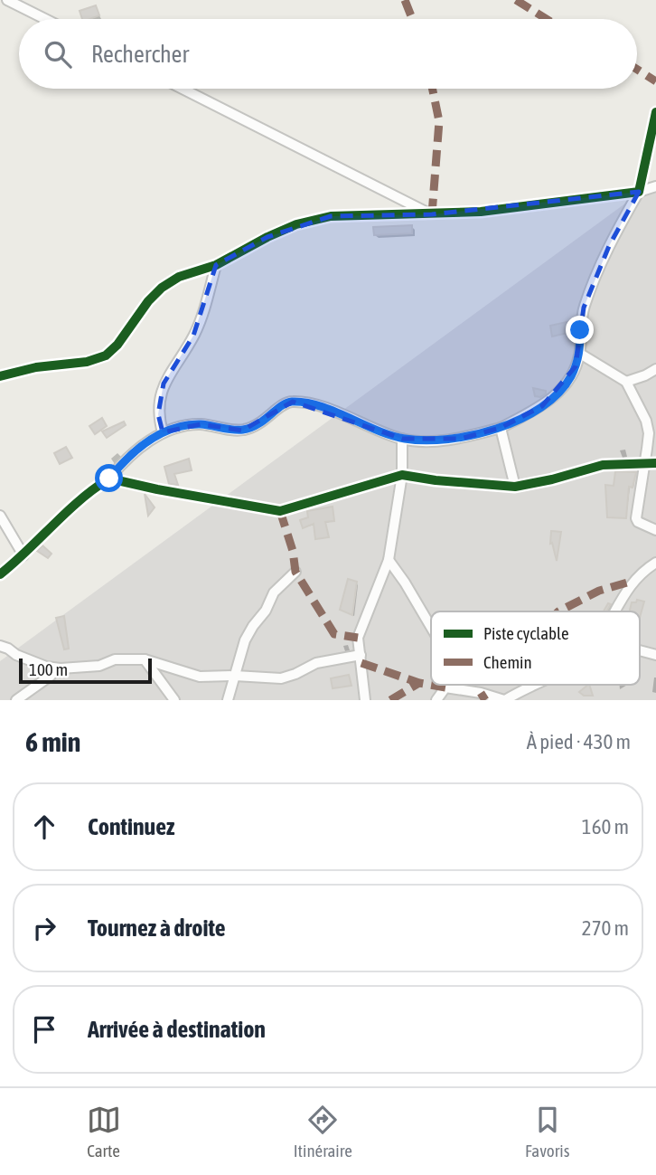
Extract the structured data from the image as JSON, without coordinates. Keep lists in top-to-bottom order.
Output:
{
  "legend": ["Piste cyclable", "Chemin"],
  "scale_bar": "100 m",
  "page": {
    "search": "Rechercher",
    "scale": "100 m",
    "heading": ["6 min", "À pied · 430 m"],
    "list": [
      ["Continuez", "160 m"],
      ["Tournez à droite", "270 m"],
      "Arrivée à destination"
    ],
    "nav": ["Carte", "Itinéraire", "Favoris"]
  }
}
